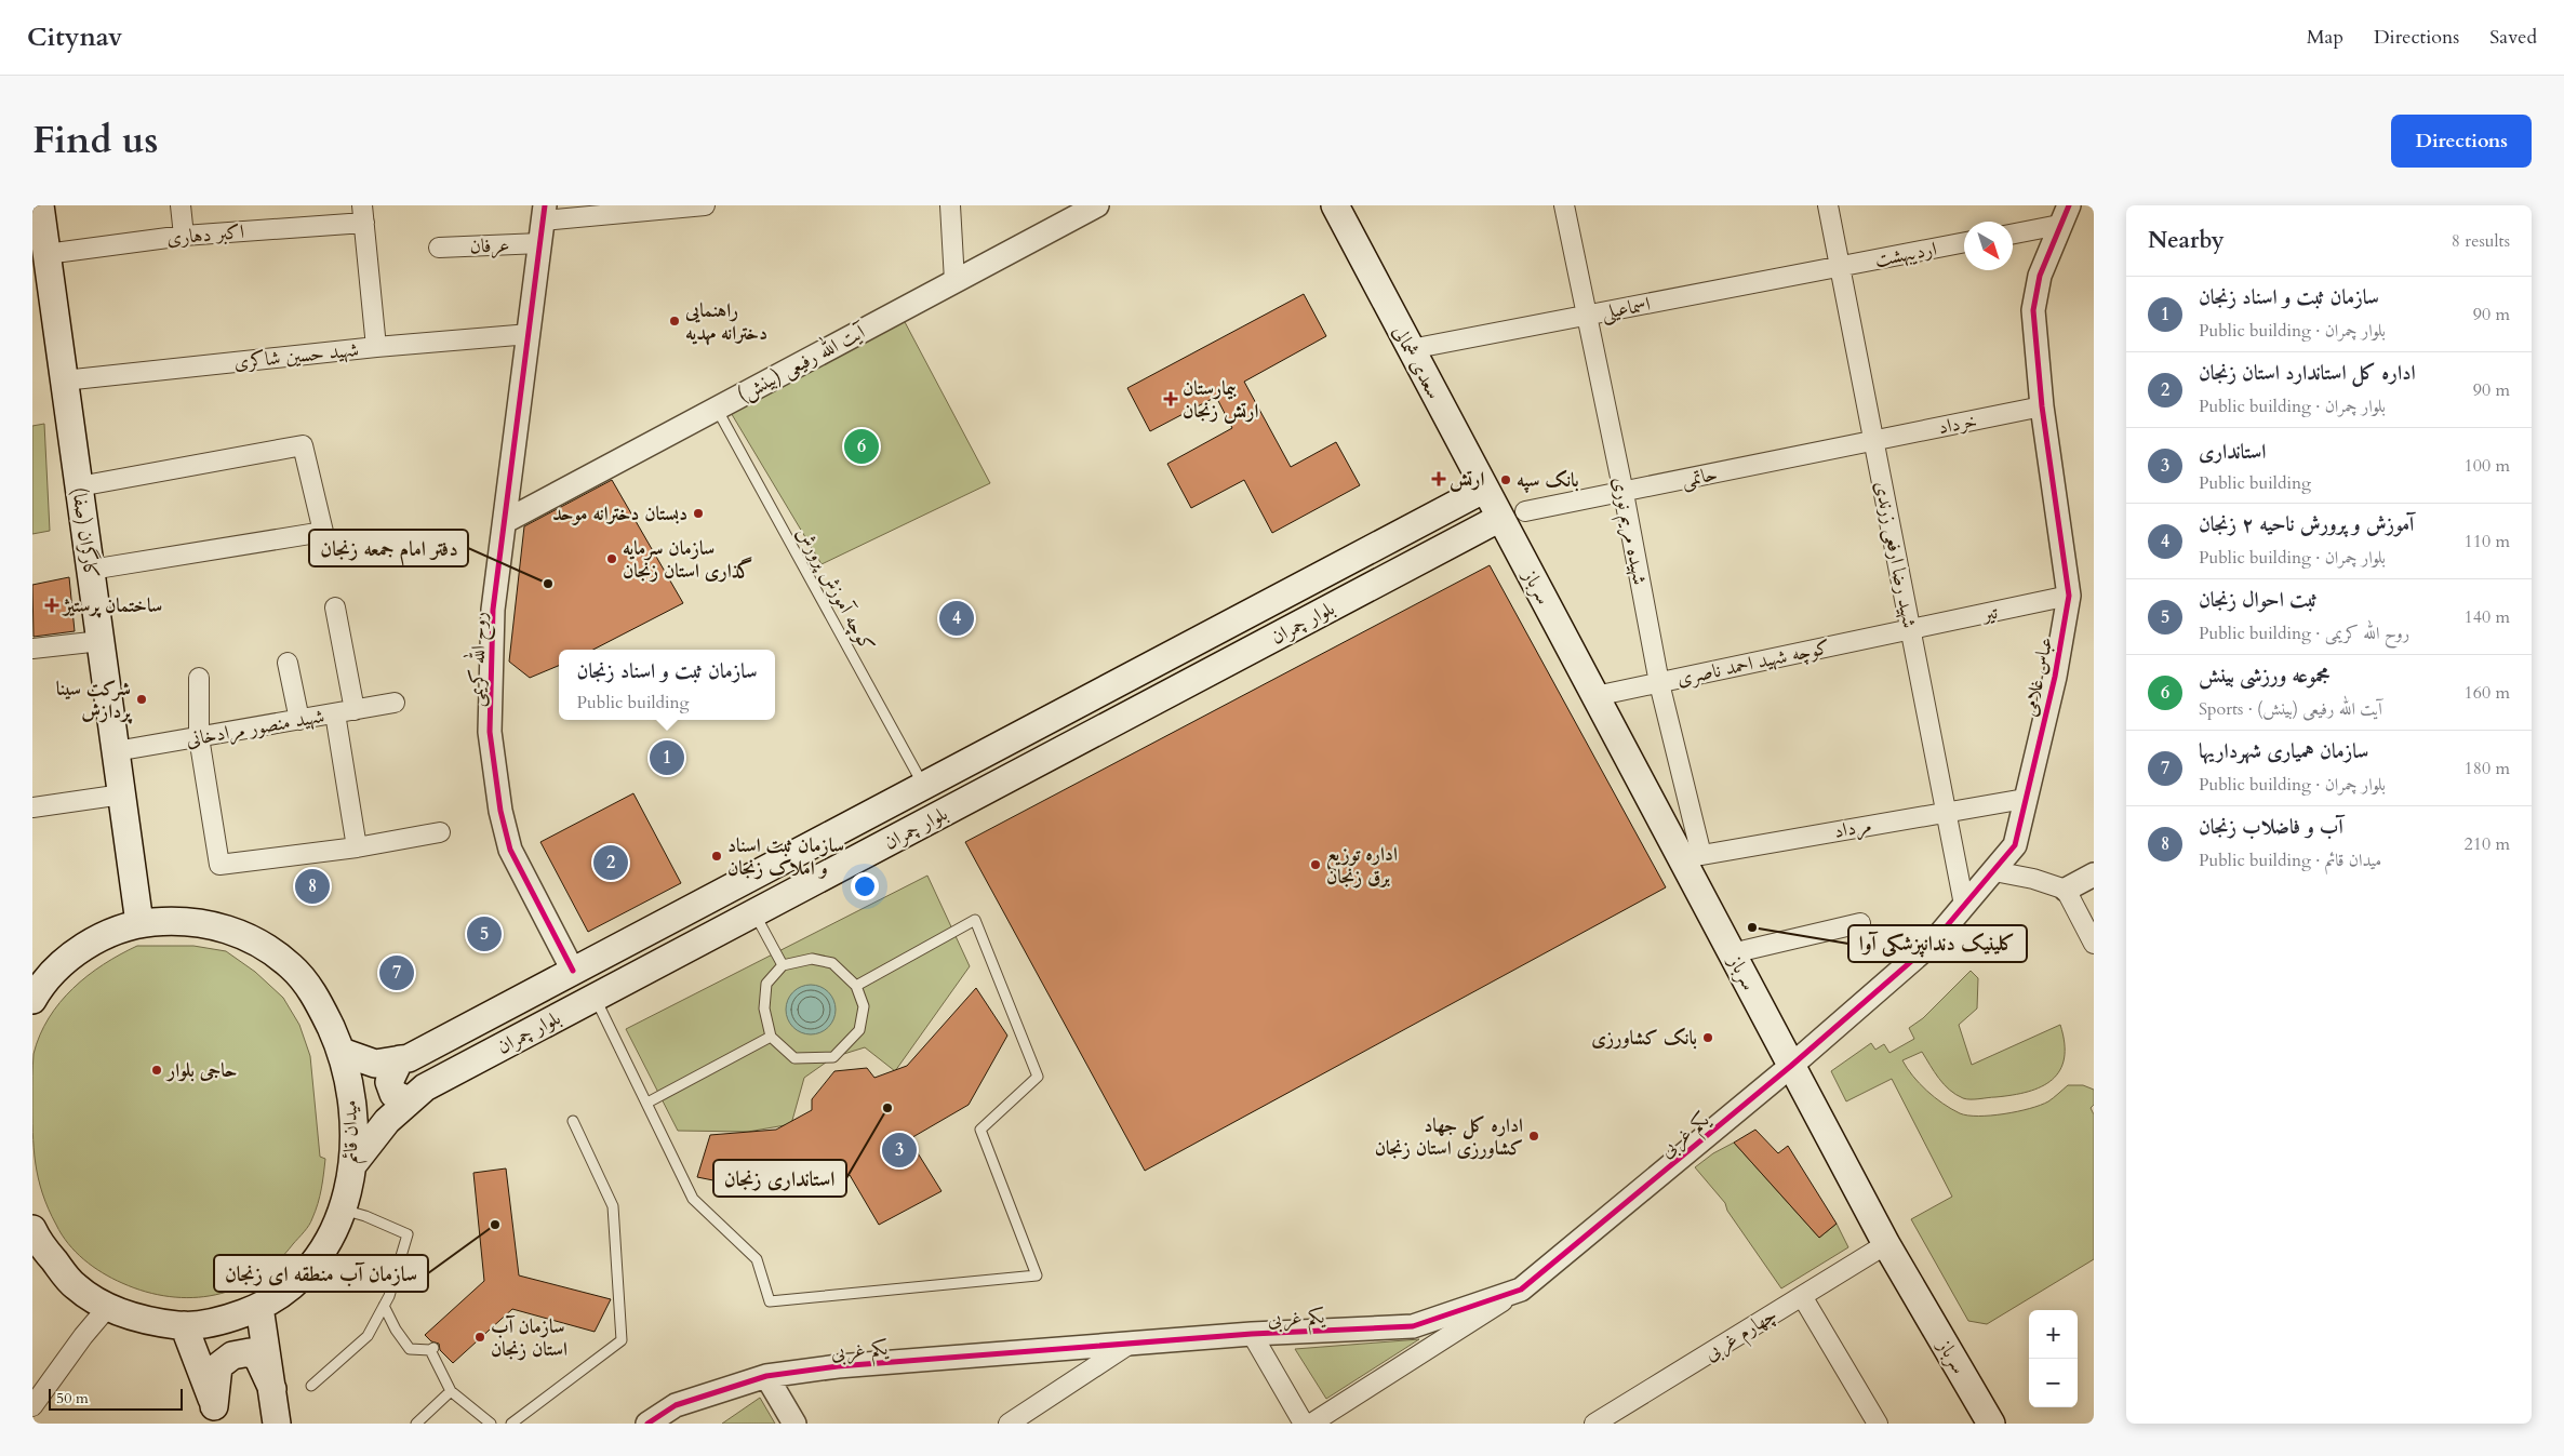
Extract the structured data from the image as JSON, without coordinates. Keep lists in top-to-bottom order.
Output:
{
  "streets": {
    "main road": [
      "سعدی شمالی",
      "کارگران (صفا)",
      "سرباز",
      "بلوار چمران",
      "میدان قائم"
    ],
    "street": [
      "اکبر دهاری",
      "عرفان",
      "اردیبهشت",
      "اسماعیلی",
      "شهید حسین شاکری",
      "آیت الله رفیعی (بینش)",
      "خرداد",
      "حاتمی",
      "شهیده مریم نوری",
      "شهید رضا ارفعی زرندی",
      "تیر",
      "روح الله کریمی",
      "کوچه شهید احمد ناصری",
      "عباس غلامی",
      "شهید منصور مرادخانی",
      "مرداد",
      "یکم غربی",
      "چهارم غربی"
    ],
    "lane": ["کوچه آموزش پرورش"]
  },
  "crossings": [
    ["اکبر دهاری", "کارگران (صفا)"],
    ["عرفان", "روح الله کریمی"],
    ["اردیبهشت", "اسماعیلی"],
    ["اردیبهشت", "شهید رضا ارفعی زرندی"],
    ["اسماعیلی", "سعدی شمالی"],
    ["اسماعیلی", "شهیده مریم نوری"],
    ["اسماعیلی", "شهید رضا ارفعی زرندی"],
    ["شهید حسین شاکری", "کارگران (صفا)"],
    ["شهید حسین شاکری", "روح الله کریمی"],
    ["سعدی شمالی", "حاتمی"],
    ["سعدی شمالی", "سرباز"],
    ["سعدی شمالی", "بلوار چمران"],
    ["آیت الله رفیعی (بینش)", "کوچه آموزش پرورش"],
    ["آیت الله رفیعی (بینش)", "روح الله کریمی"],
    ["خرداد", "حاتمی"],
    ["خرداد", "شهید رضا ارفعی زرندی"],
    ["خرداد", "عباس غلامی"],
    ["حاتمی", "شهیده مریم نوری"],
    ["حاتمی", "شهید رضا ارفعی زرندی"],
    ["حاتمی", "سرباز"],
    ["حاتمی", "بلوار چمران"],
    ["شهیده مریم نوری", "سرباز"],
    ["شهیده مریم نوری", "کوچه شهید احمد ناصری"],
    ["شهیده مریم نوری", "مرداد"],
    ["کارگران (صفا)", "شهید منصور مرادخانی"],
    ["کارگران (صفا)", "میدان قائم"],
    ["شهید رضا ارفعی زرندی", "تیر"],
    ["شهید رضا ارفعی زرندی", "کوچه شهید احمد ناصری"],
    ["شهید رضا ارفعی زرندی", "عباس غلامی"],
    ["شهید رضا ارفعی زرندی", "مرداد"],
    ["سرباز", "بلوار چمران"],
    ["سرباز", "کوچه شهید احمد ناصری"],
    ["سرباز", "عباس غلامی"],
    ["سرباز", "مرداد"],
    ["سرباز", "یکم غربی"],
    ["سرباز", "چهارم غربی"],
    ["کوچه آموزش پرورش", "بلوار چمران"],
    ["تیر", "کوچه شهید احمد ناصری"],
    ["تیر", "عباس غلامی"],
    ["بلوار چمران", "روح الله کریمی"],
    ["بلوار چمران", "میدان قائم"],
    ["عباس غلامی", "مرداد"],
    ["عباس غلامی", "یکم غربی"]
  ],
  "places": {
    "other": [
      "راهنمایی دخترانه مهدیه",
      "بانک سپه",
      "دبستان دخترانه موحد",
      "سازمان سرمایه گذاری استان زنجان",
      "دفتر امام جمعه زنجان",
      "شرکت سینا پردازش",
      "سازمان ثبت اسناد و املاک زنجان",
      "اداره توزیع برق زنجان",
      "کلینیک دندانپزشکی آوا",
      "بانک کشاورزی",
      "حاجی بلوار",
      "استانداری زنجان",
      "اداره کل جهاد کشاورزی استان زنجان",
      "سازمان آب منطقه ای زنجان",
      "سازمان آب استان زنجان"
    ],
    "health": ["بیمارستان ارتش زنجان", "ارتش", "ساختمان پرستیژ"]
  },
  "scale_bar": "50 m",
  "north": "bottom right",
  "page": {
    "header": "Citynav",
    "nav": ["Map", "Directions", "Saved"],
    "title": "Find us",
    "buttons": "Directions",
    "heading": ["Nearby", "8 results"],
    "list": [
      {
        "mark": "1",
        "name": "سازمان ثبت و اسناد زنجان",
        "note": "Public building · بلوار چمران",
        "value": "90 m"
      },
      {
        "mark": "2",
        "name": "اداره کل استاندارد استان زنجان",
        "note": "Public building · بلوار چمران",
        "value": "90 m"
      },
      {
        "mark": "3",
        "name": "استانداری",
        "note": "Public building",
        "value": "100 m"
      },
      {
        "mark": "4",
        "name": "آموزش و پرورش ناحیه ۲ زنجان",
        "note": "Public building · بلوار چمران",
        "value": "110 m"
      },
      {
        "mark": "5",
        "name": "ثبت احوال زنجان",
        "note": "Public building · روح الله کریمی",
        "value": "140 m"
      },
      {
        "mark": "6",
        "name": "مجموعه ورزشی بینش",
        "note": "Sports · آیت الله رفیعی (بینش)",
        "value": "160 m"
      },
      {
        "mark": "7",
        "name": "سازمان همیاری شهرداریها",
        "note": "Public building · بلوار چمران",
        "value": "180 m"
      },
      {
        "mark": "8",
        "name": "آب و فاضلاب زنجان",
        "note": "Public building · میدان قائم",
        "value": "210 m"
      }
    ],
    "pins": [
      "6",
      "4",
      "1",
      "2",
      "8",
      "5",
      "7",
      "3"
    ],
    "popup": ["سازمان ثبت و اسناد زنجان", "Public building"],
    "map_buttons": ["+", "−"],
    "scale": "50 m"
  }
}
